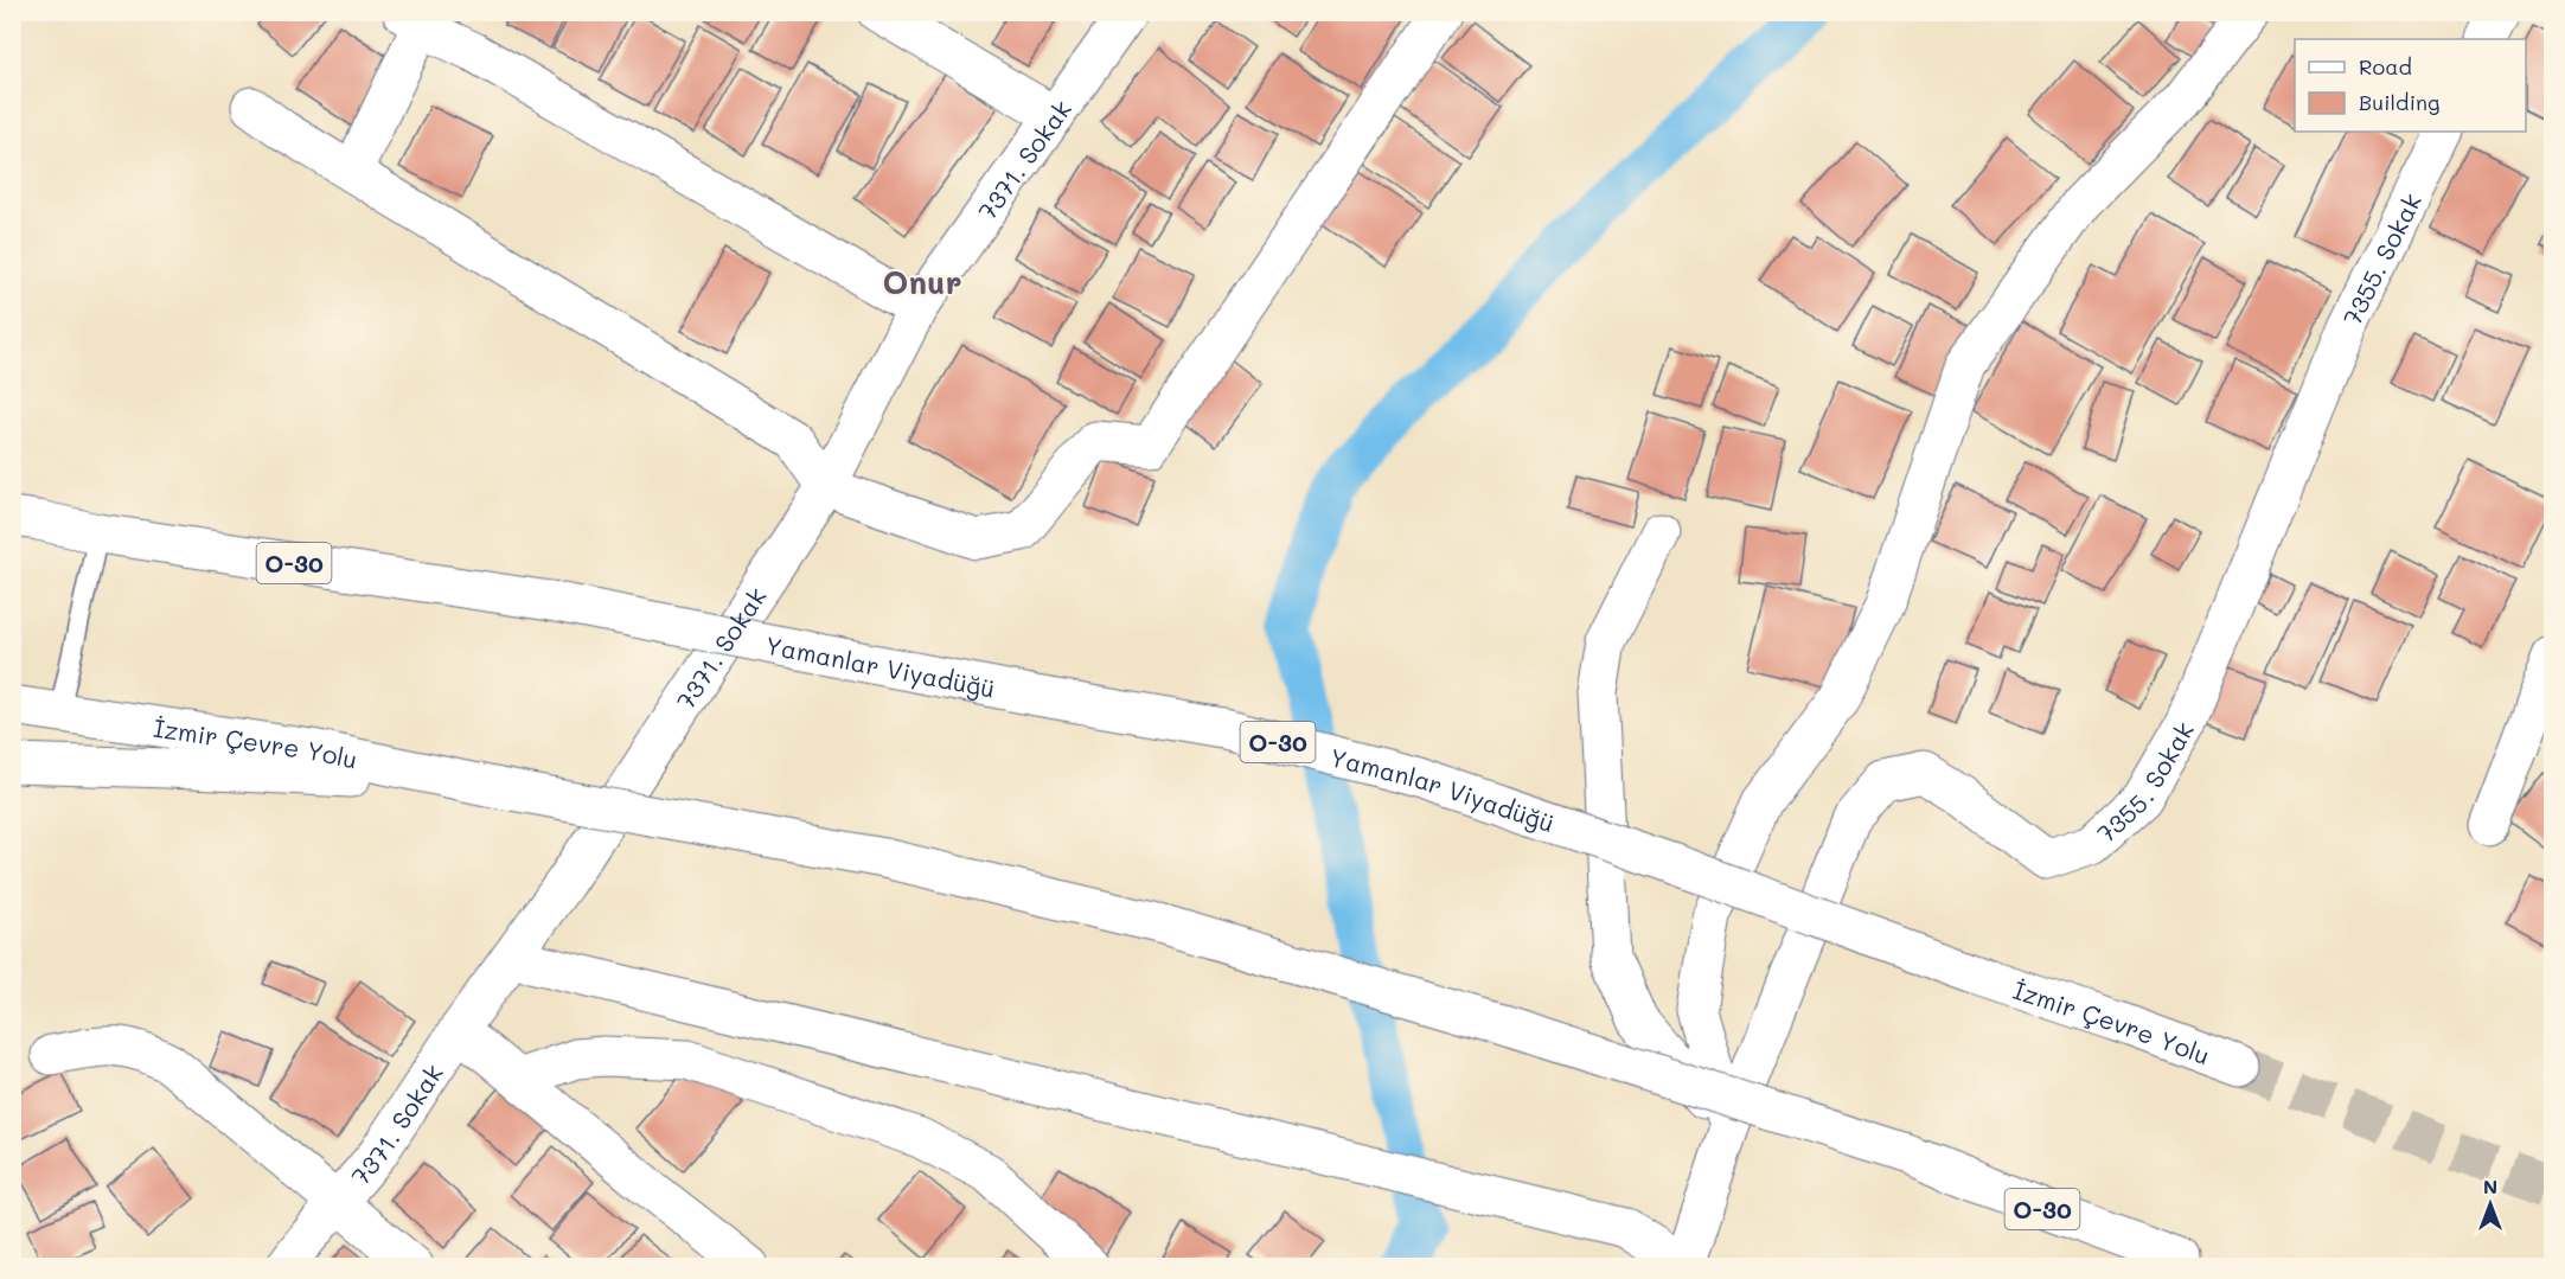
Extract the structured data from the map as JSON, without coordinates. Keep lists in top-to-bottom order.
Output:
{
  "streets": {
    "main road": [
      "7371. Sokak",
      "7355. Sokak",
      "O-30",
      "Yamanlar Viyadüğü",
      "İzmir Çevre Yolu"
    ]
  },
  "crossings": [
    ["O-30", "Yamanlar Viyadüğü"],
    ["O-30", "İzmir Çevre Yolu"],
    ["Yamanlar Viyadüğü", "İzmir Çevre Yolu"]
  ],
  "districts": ["Onur"],
  "legend": ["Road", "Building"],
  "north": "top"
}
